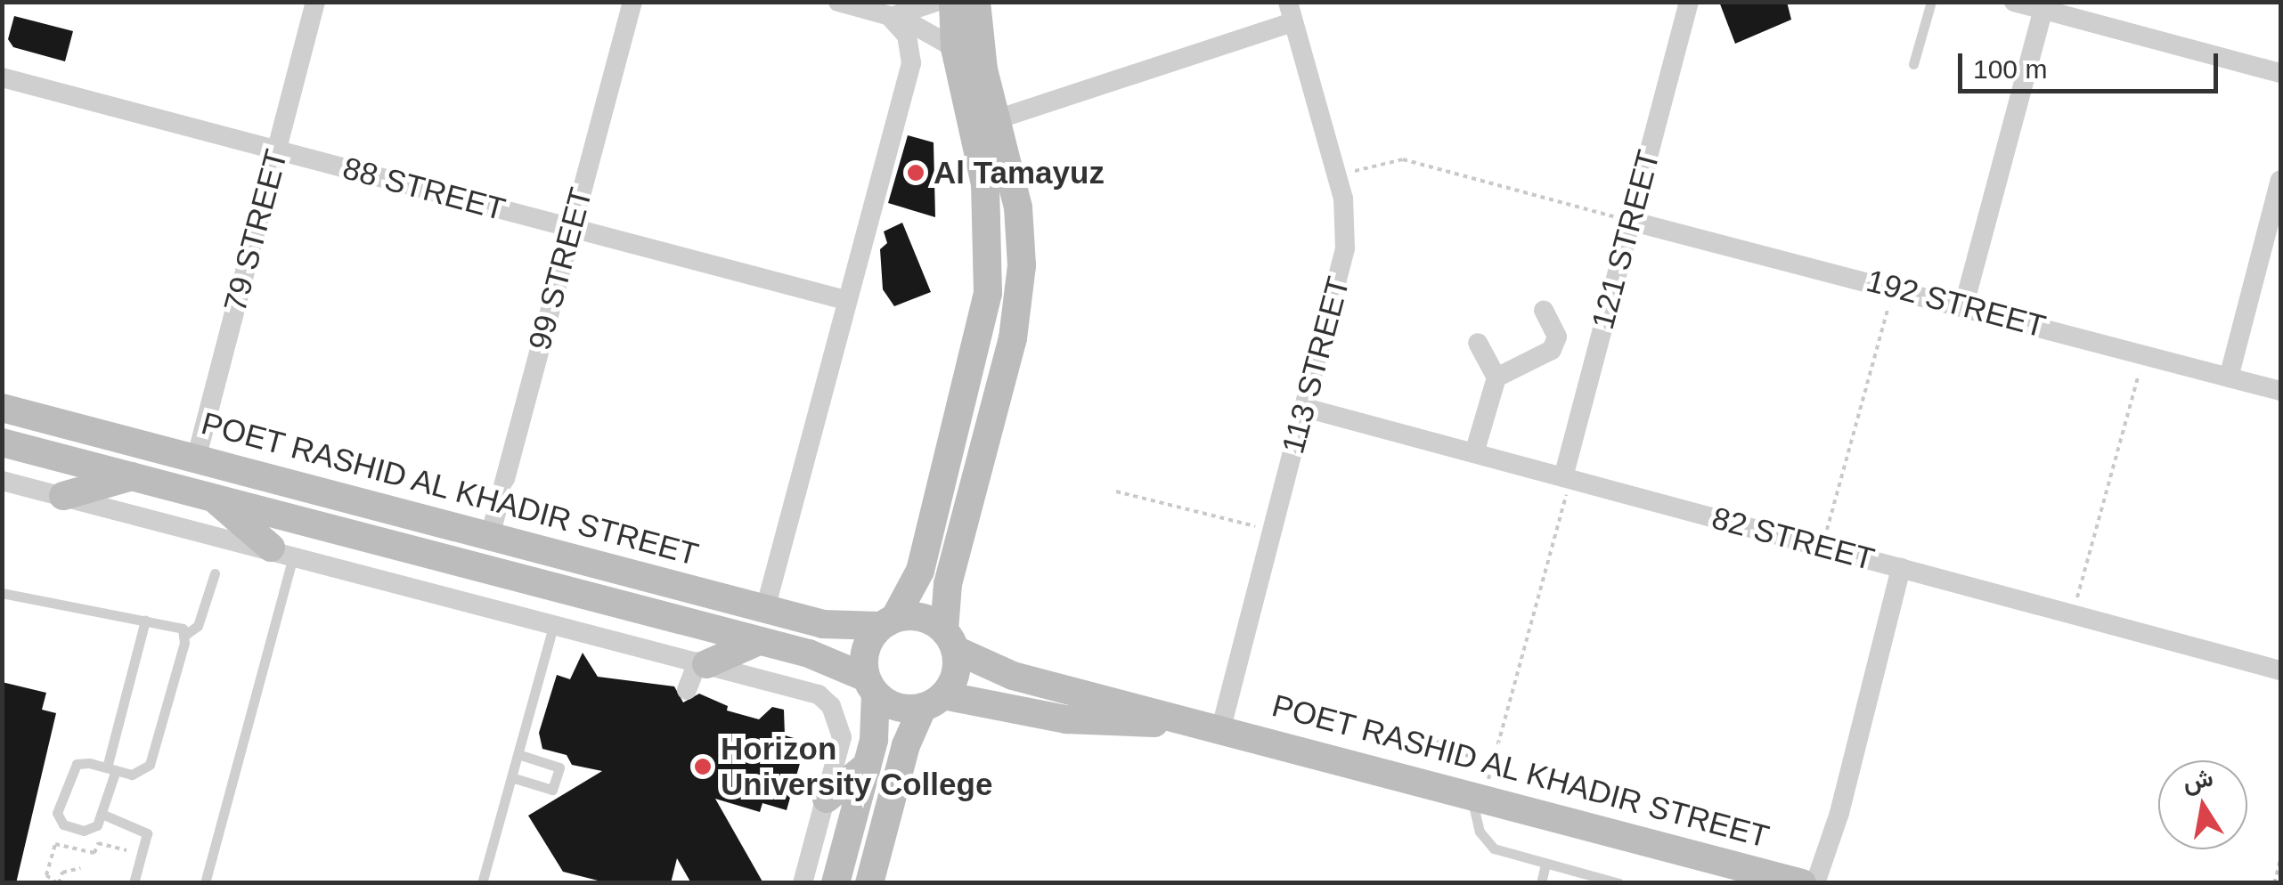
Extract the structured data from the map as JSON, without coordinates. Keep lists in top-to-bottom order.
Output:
{
  "streets": {
    "street": [
      "88 STREET",
      "79 STREET",
      "121 STREET",
      "99 STREET",
      "192 STREET",
      "113 STREET",
      "POET RASHID AL KHADIR STREET",
      "82 STREET"
    ]
  },
  "crossings": [
    ["88 STREET", "79 STREET"],
    ["88 STREET", "99 STREET"],
    ["79 STREET", "POET RASHID AL KHADIR STREET"],
    ["121 STREET", "192 STREET"],
    ["121 STREET", "82 STREET"],
    ["99 STREET", "POET RASHID AL KHADIR STREET"],
    ["113 STREET", "POET RASHID AL KHADIR STREET"],
    ["113 STREET", "82 STREET"]
  ],
  "places": ["Al Tamayuz", "Horizon University College"],
  "scale_bar": "100 m",
  "north": "top"
}
